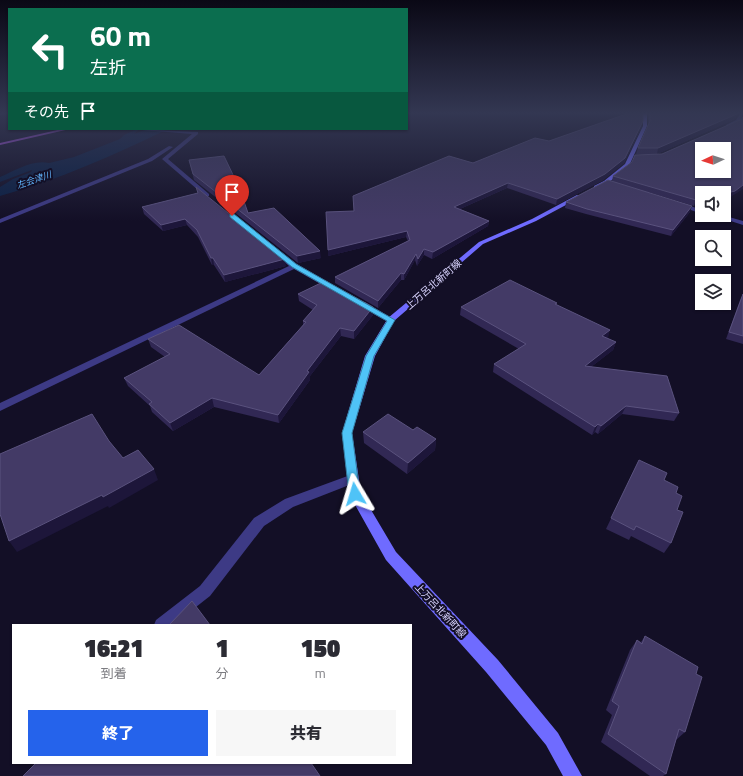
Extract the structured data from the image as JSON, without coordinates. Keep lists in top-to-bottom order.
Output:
{
  "streets": {
    "main road": ["上万呂北新町線"]
  },
  "water": ["左会津川"],
  "north": "left",
  "page": {
    "turn": ["60 m", "左折"],
    "then": "その先",
    "eta": [
      "16:21",
      "到着",
      "1",
      "分",
      "150",
      "m"
    ],
    "buttons": ["終了", "共有"]
  }
}
